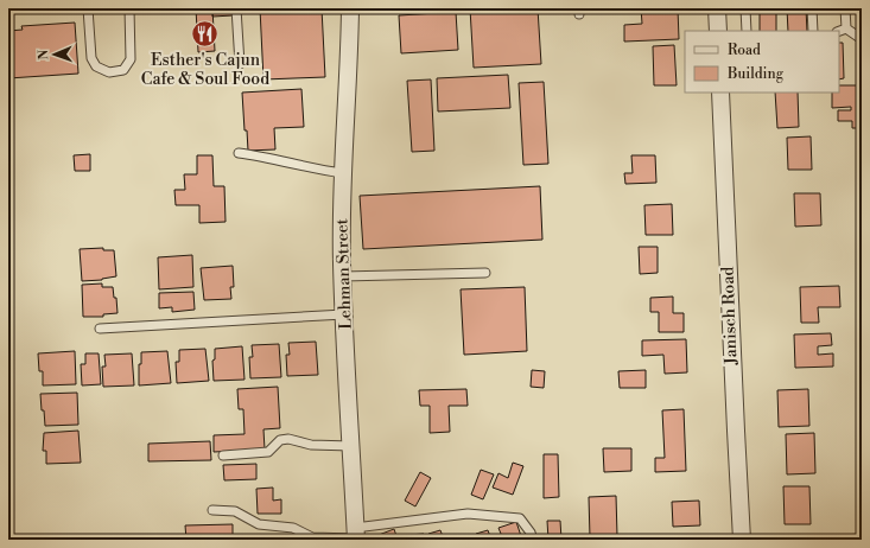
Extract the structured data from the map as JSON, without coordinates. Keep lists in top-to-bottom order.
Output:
{
  "streets": {
    "street": ["Lehman Street", "Janisch Road"]
  },
  "places": {
    "restaurant": ["Esther's Cajun Cafe & Soul Food"]
  },
  "legend": ["Road", "Building"],
  "north": "left"
}
